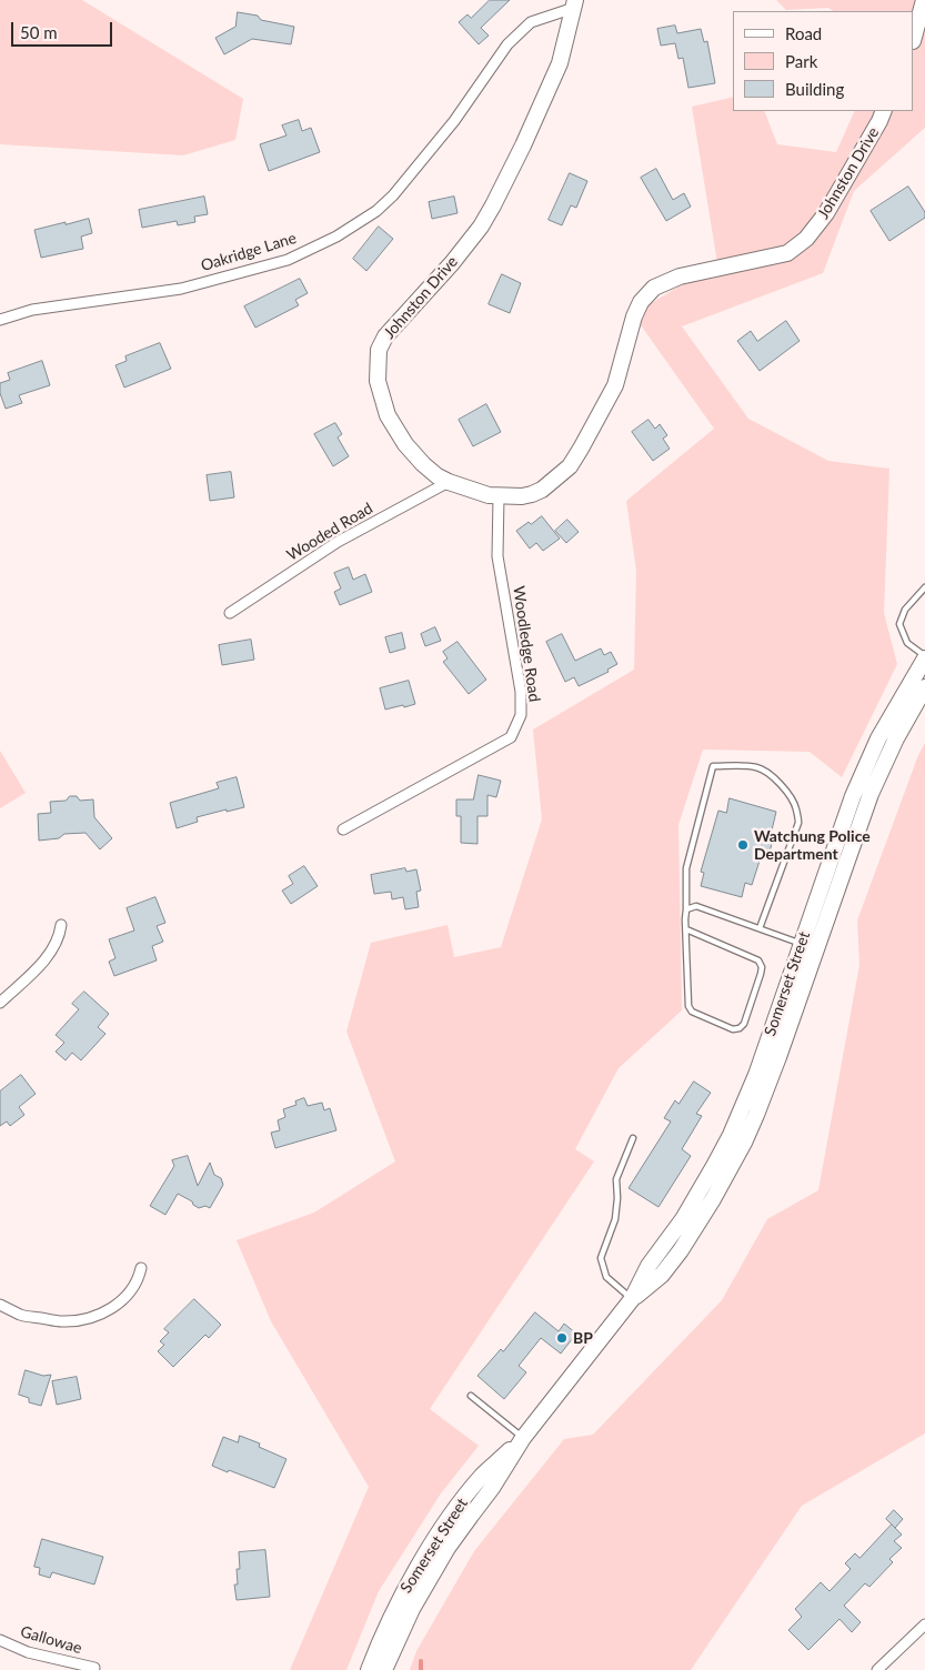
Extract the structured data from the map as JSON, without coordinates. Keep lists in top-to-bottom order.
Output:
{
  "streets": {
    "main road": ["Johnston Drive", "Somerset Street"],
    "street": [
      "Oakridge Lane",
      "Wooded Road",
      "Woodledge Road",
      "Gallowae"
    ]
  },
  "crossings": [
    ["Johnston Drive", "Oakridge Lane"],
    ["Johnston Drive", "Wooded Road"],
    ["Johnston Drive", "Woodledge Road"]
  ],
  "places": ["Watchung Police Department", "BP"],
  "legend": ["Road", "Park", "Building"],
  "scale_bar": "50 m"
}
